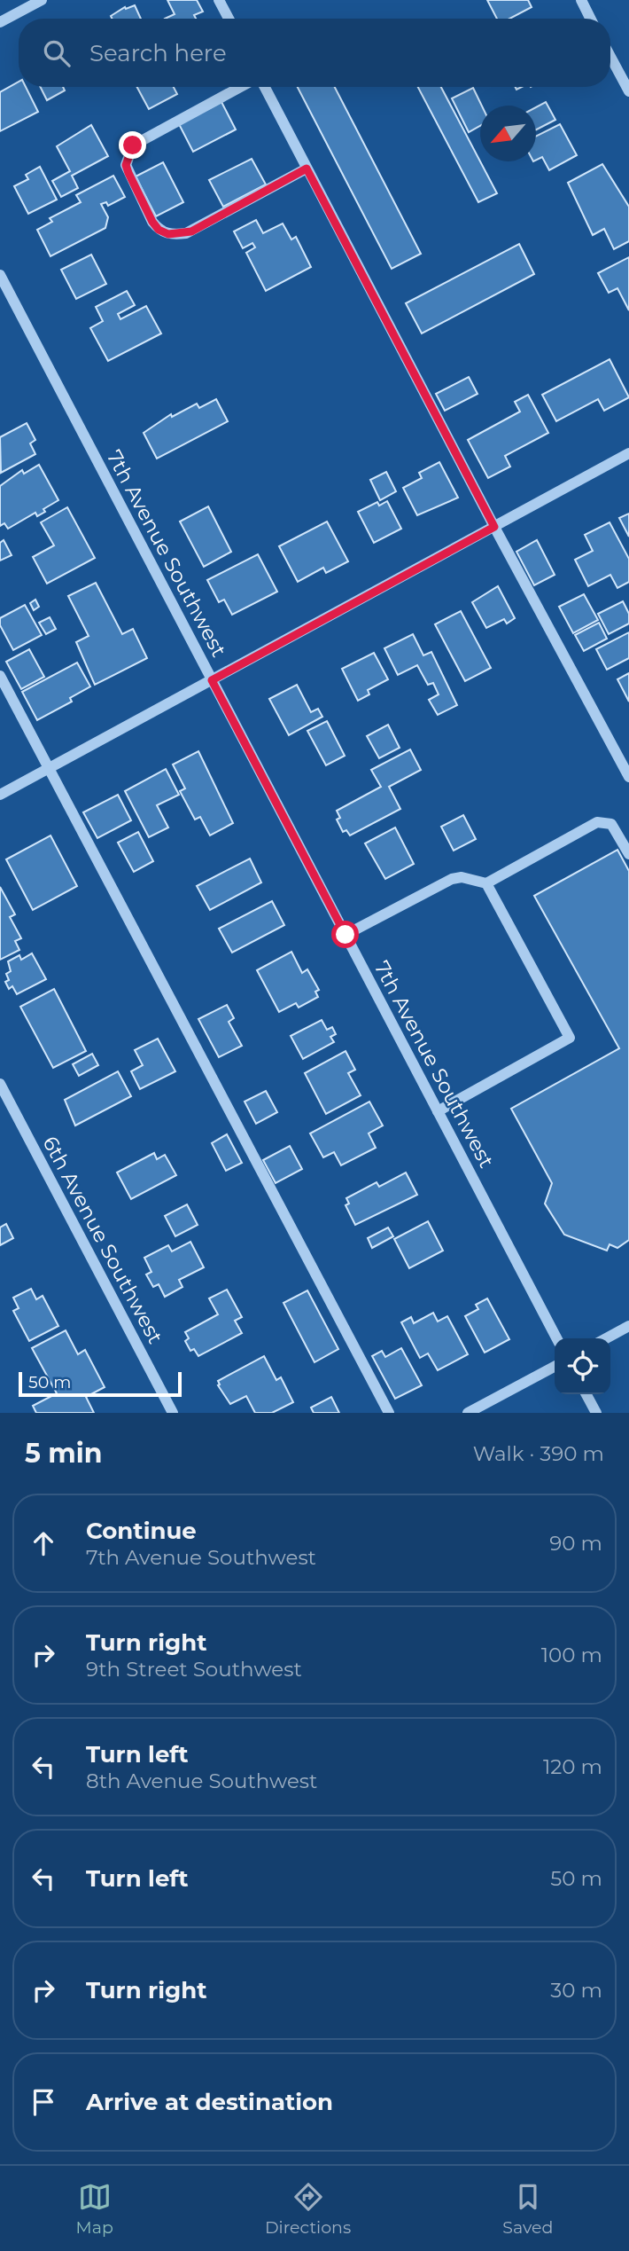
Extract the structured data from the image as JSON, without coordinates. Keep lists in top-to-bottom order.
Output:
{
  "streets": {
    "street": ["7th Avenue Southwest", "6th Avenue Southwest"]
  },
  "scale_bar": "50 m",
  "north": "bottom left",
  "page": {
    "search": "Search here",
    "scale": "50 m",
    "heading": ["5 min", "Walk · 390 m"],
    "list": [
      ["Continue", "7th Avenue Southwest", "90 m"],
      ["Turn right", "9th Street Southwest", "100 m"],
      ["Turn left", "8th Avenue Southwest", "120 m"],
      ["Turn left", "50 m"],
      ["Turn right", "30 m"],
      "Arrive at destination"
    ],
    "nav": ["Map", "Directions", "Saved"]
  }
}
